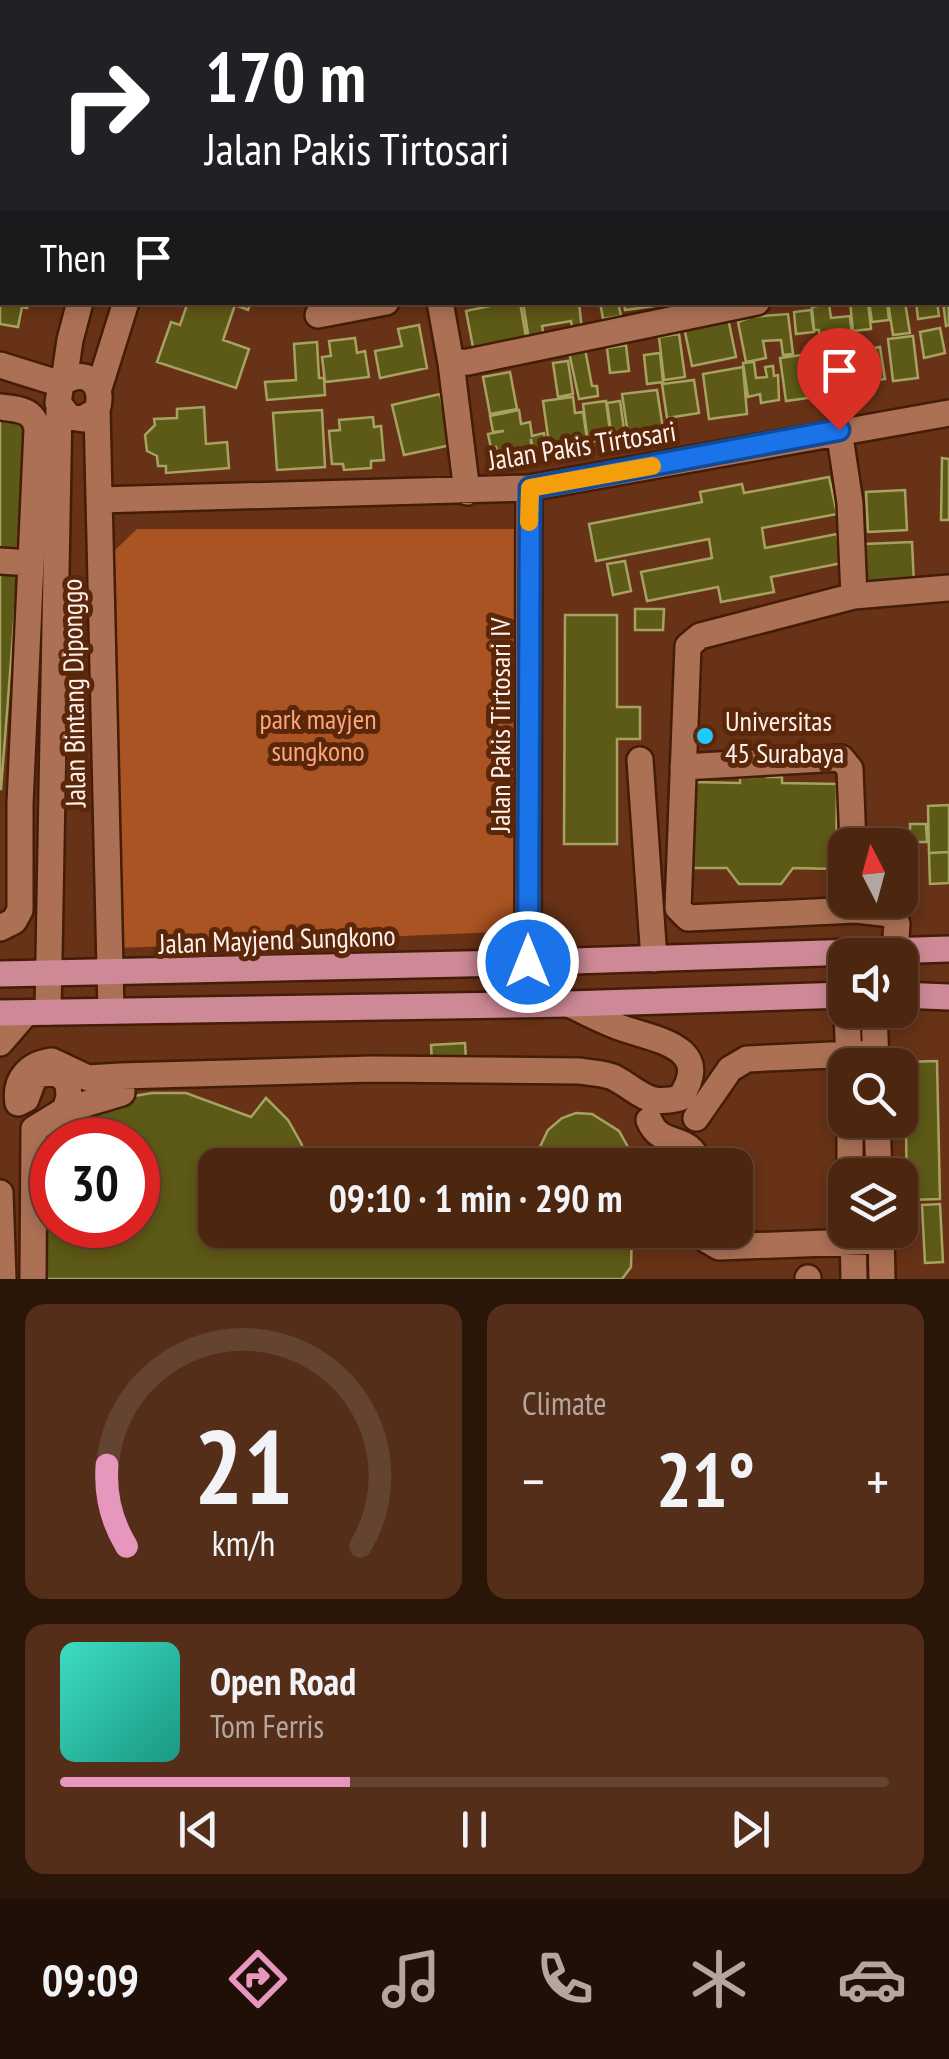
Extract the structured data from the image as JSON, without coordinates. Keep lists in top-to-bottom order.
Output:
{
  "streets": {
    "main road": ["Jalan Mayjend Sungkono"],
    "street": ["Jalan Pakis Tirtosari", "Jalan Bintang Diponggo", "Jalan Pakis Tirtosari IV"]
  },
  "crossings": [
    ["Jalan Pakis Tirtosari", "Jalan Bintang Diponggo"],
    ["Jalan Pakis Tirtosari", "Jalan Pakis Tirtosari IV"],
    ["Jalan Bintang Diponggo", "Jalan Mayjend Sungkono"],
    ["Jalan Pakis Tirtosari IV", "Jalan Mayjend Sungkono"]
  ],
  "parks": ["park mayjen sungkono"],
  "places": ["Universitas 45 Surabaya"],
  "north": "top",
  "page": {
    "turn": ["170 m", "Jalan Pakis Tirtosari"],
    "then": "Then",
    "limit": "30",
    "trip": "09:10 · 1 min · 290 m",
    "tile": "Climate",
    "heat": ["−", "21°", "+"],
    "song": ["Open Road", "Tom Ferris"],
    "tabs": "09:09",
    "gauge": ["21", "km/h"]
  }
}
